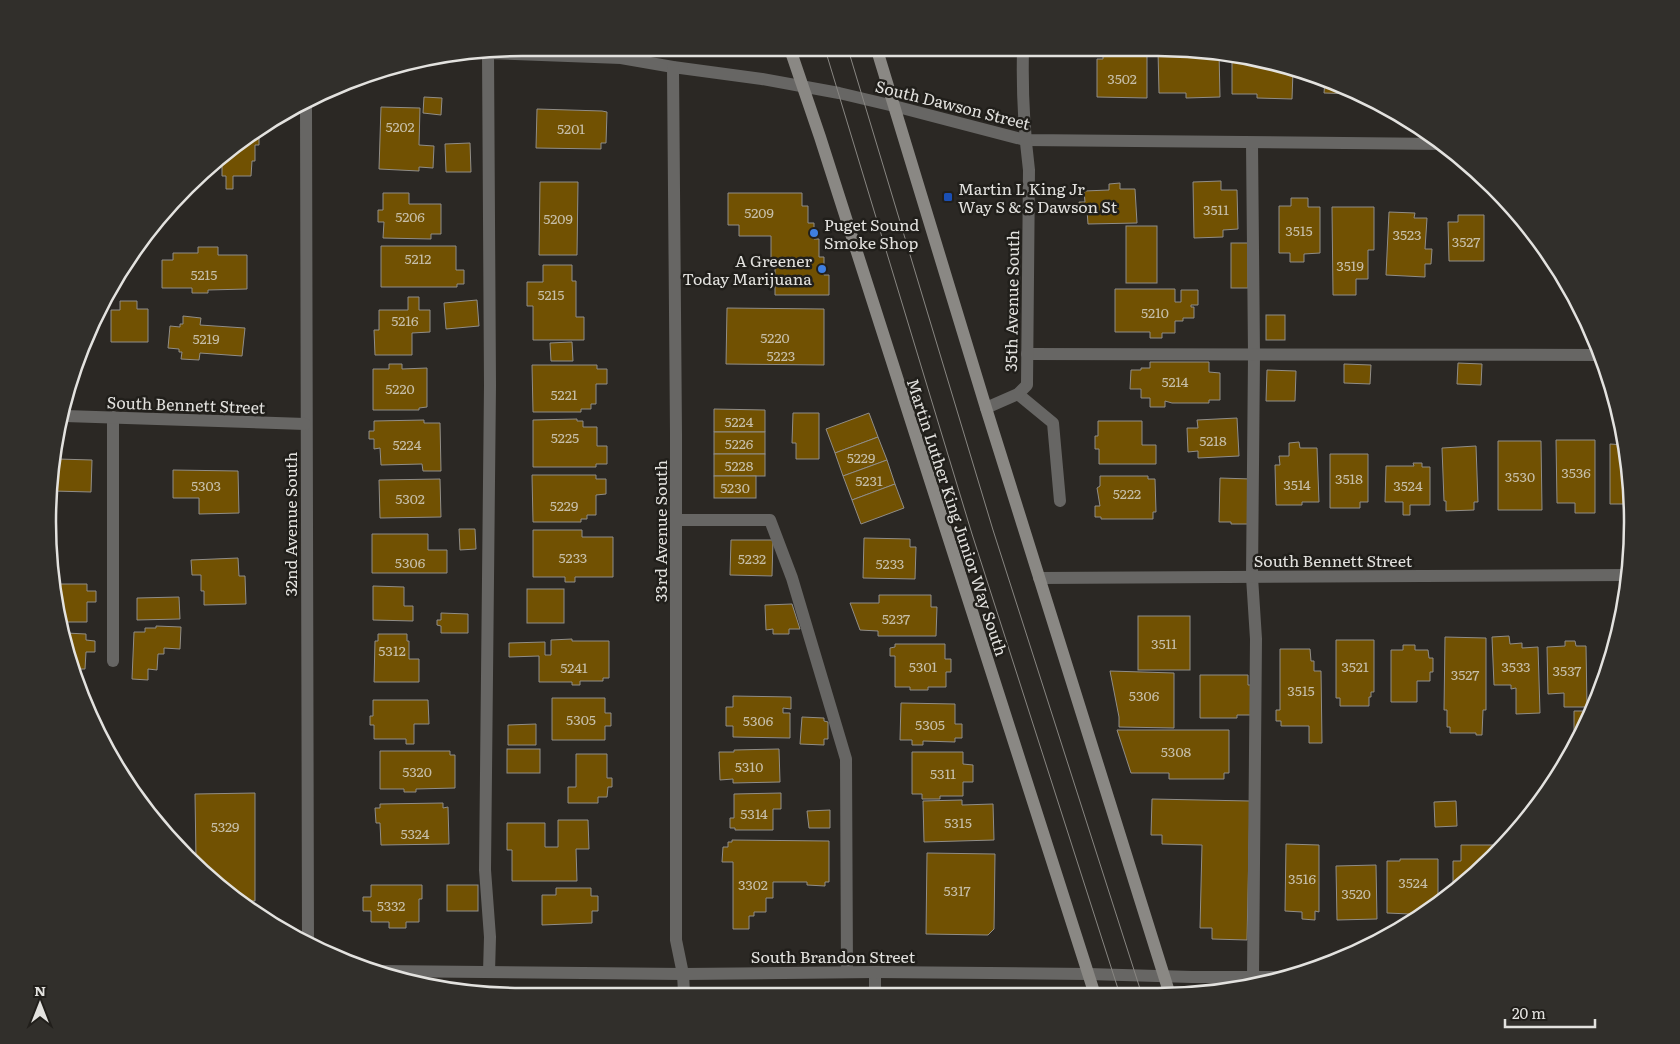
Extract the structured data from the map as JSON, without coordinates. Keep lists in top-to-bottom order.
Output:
{
  "streets": {
    "main road": ["Martin Luther King Junior Way South"],
    "street": [
      "South Dawson Street",
      "35th Avenue South",
      "South Bennett Street",
      "32nd Avenue South",
      "33rd Avenue South",
      "South Brandon Street"
    ]
  },
  "crossings": [
    ["South Dawson Street", "35th Avenue South"],
    ["South Dawson Street", "Martin Luther King Junior Way South"],
    ["South Dawson Street", "33rd Avenue South"],
    ["South Bennett Street", "32nd Avenue South"],
    ["Martin Luther King Junior Way South", "South Brandon Street"],
    ["33rd Avenue South", "South Brandon Street"]
  ],
  "places": {
    "transit": ["Martin L King Jr Way S & S Dawson St"],
    "other": ["Puget Sound Smoke Shop", "A Greener Today Marijuana"]
  },
  "house_numbers": [
    "3502",
    "5202",
    "5201",
    "3511",
    "5209",
    "5206",
    "5209",
    "3515",
    "3523",
    "3527",
    "5212",
    "3519",
    "5215",
    "5215",
    "5210",
    "5216",
    "5220",
    "5219",
    "5223",
    "5214",
    "5220",
    "5221",
    "5224",
    "5225",
    "5218",
    "5226",
    "5224",
    "5229",
    "5228",
    "3536",
    "3530",
    "3518",
    "5231",
    "3514",
    "5303",
    "3524",
    "5230",
    "5222",
    "5302",
    "5229",
    "5233",
    "5232",
    "5306",
    "5233",
    "5237",
    "3511",
    "5312",
    "5301",
    "3521",
    "3533",
    "5241",
    "3537",
    "3527",
    "3515",
    "5306",
    "5305",
    "5306",
    "5305",
    "5308",
    "5310",
    "5320",
    "5311",
    "5314",
    "5315",
    "5329",
    "5324",
    "3516",
    "3524",
    "3302",
    "5317",
    "3520",
    "5332"
  ],
  "scale_bar": "20 m",
  "north": "top"
}
